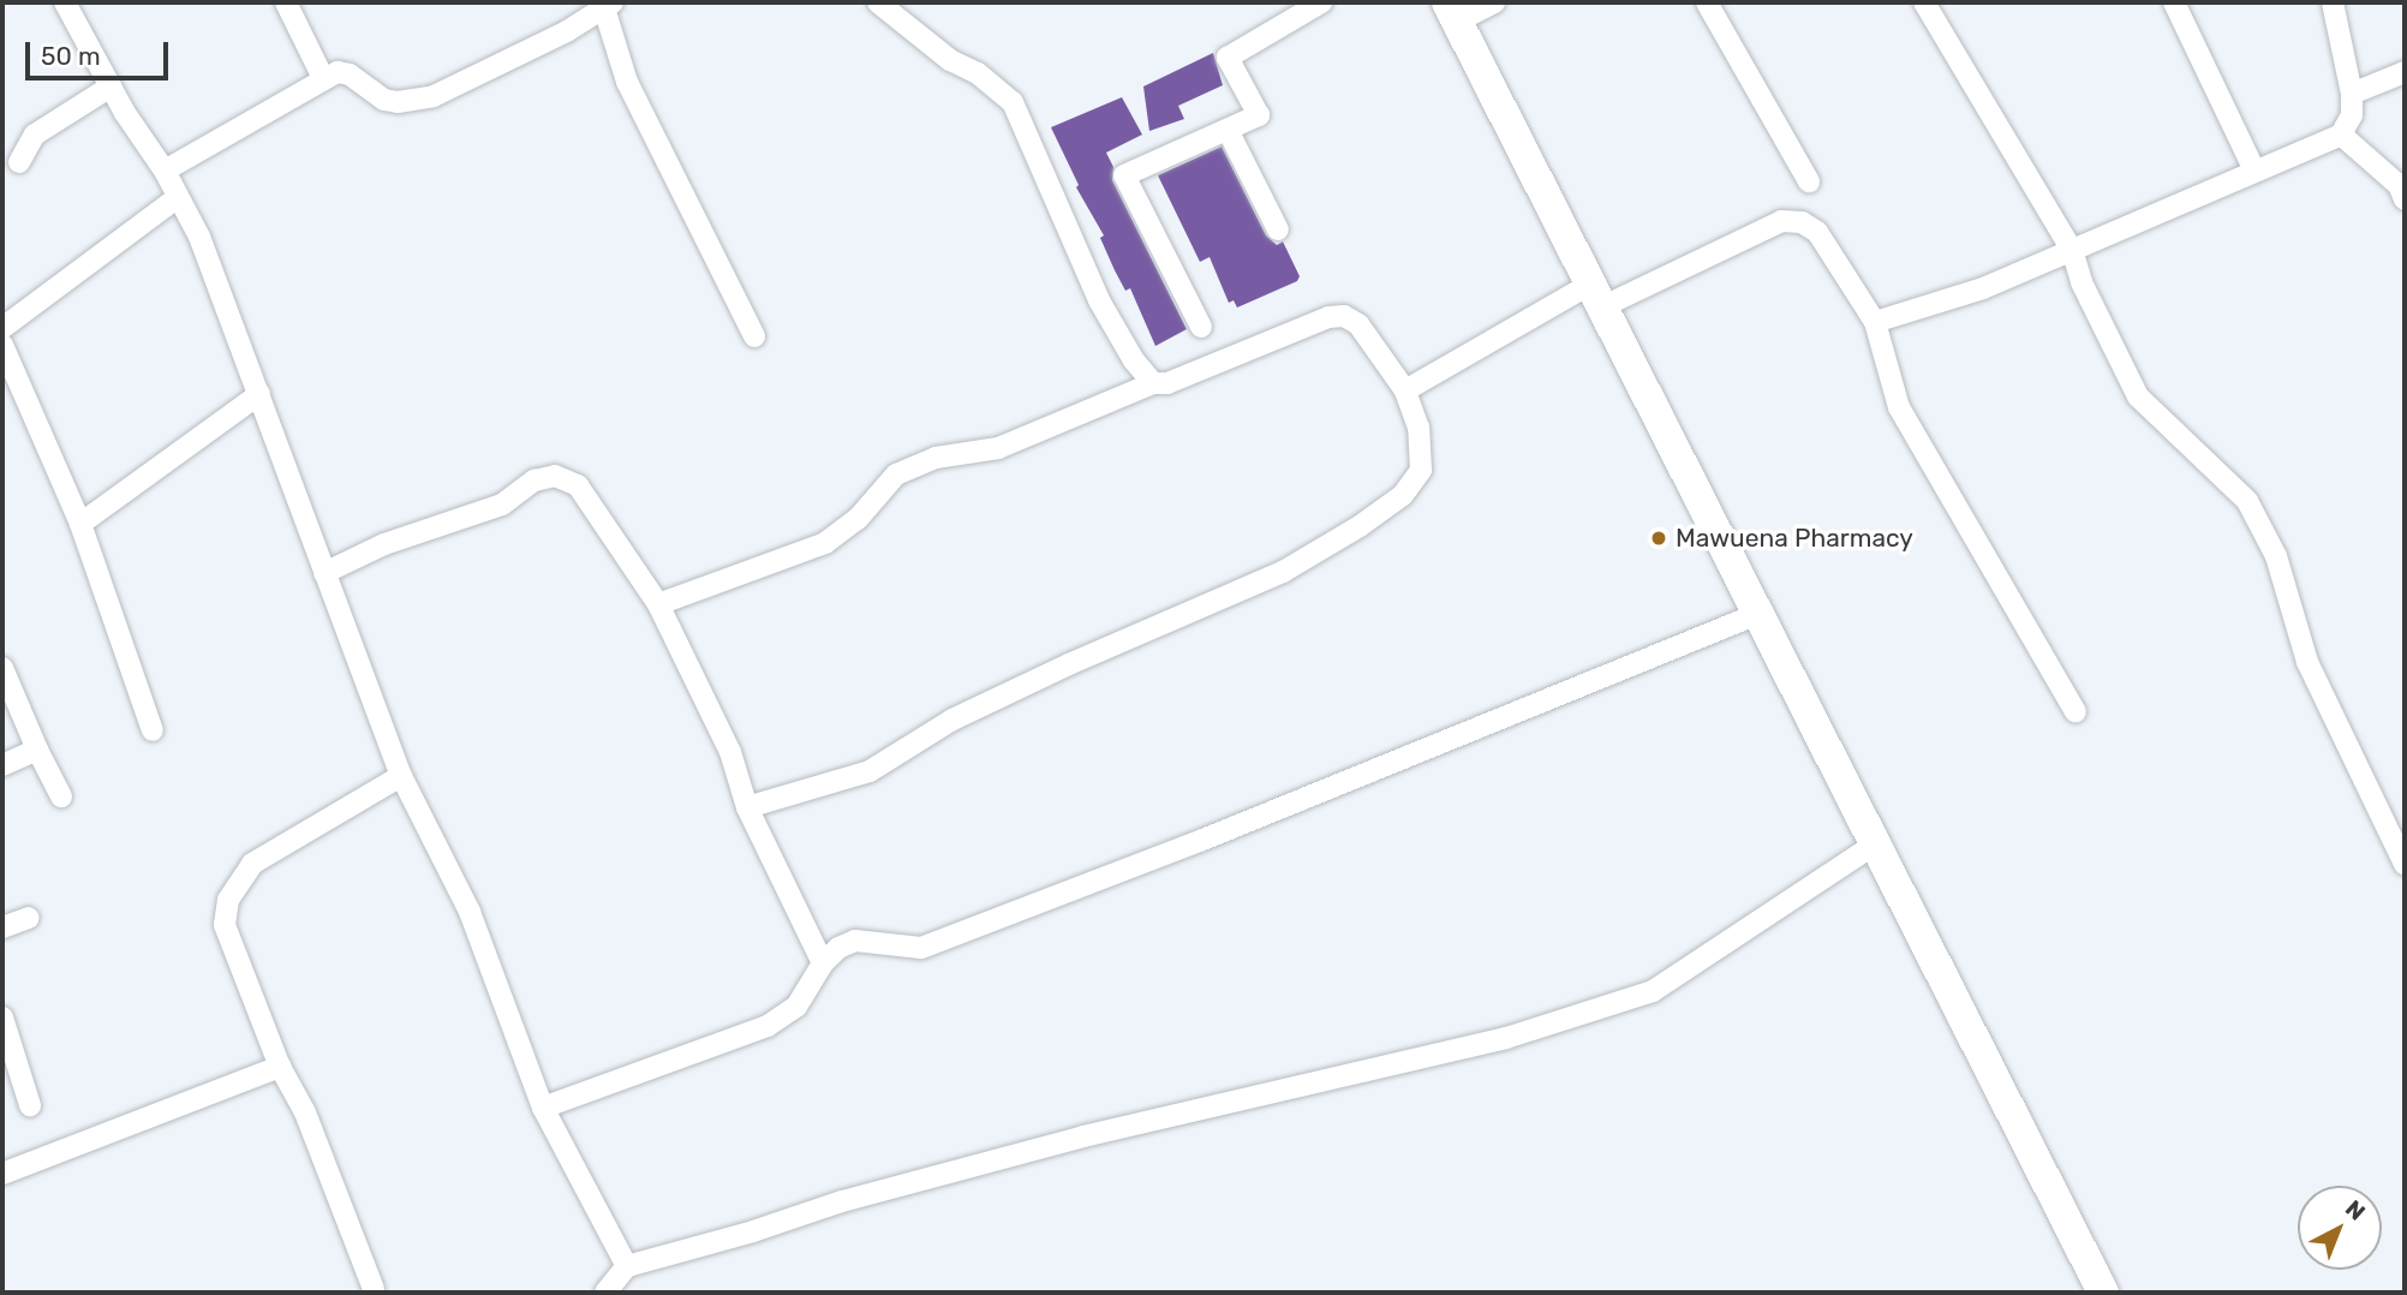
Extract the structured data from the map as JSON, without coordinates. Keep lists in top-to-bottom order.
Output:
{
  "places": ["Mawuena Pharmacy"],
  "scale_bar": "50 m",
  "north": "top right"
}
